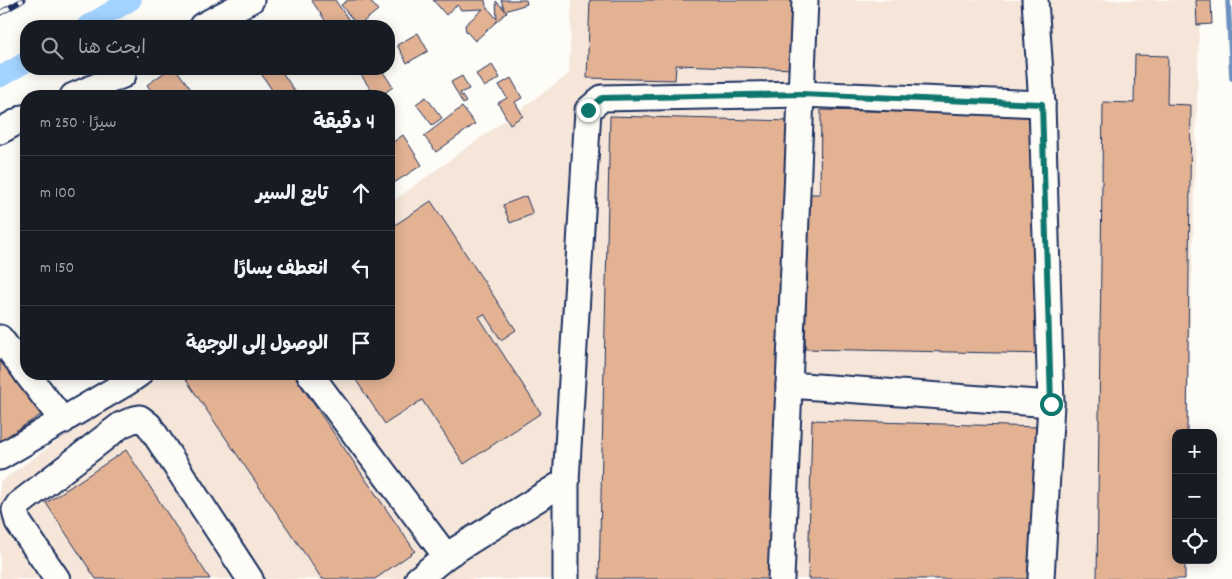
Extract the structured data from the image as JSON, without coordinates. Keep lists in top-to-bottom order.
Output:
{
  "page": {
    "search": "ابحث هنا",
    "heading": ["4 دقيقة", "سيرًا · 250 m"],
    "list": [
      ["تابع السير", "100 m"],
      ["انعطف يسارًا", "150 m"],
      "الوصول إلى الوجهة"
    ],
    "map_buttons": ["+", "−"]
  }
}
